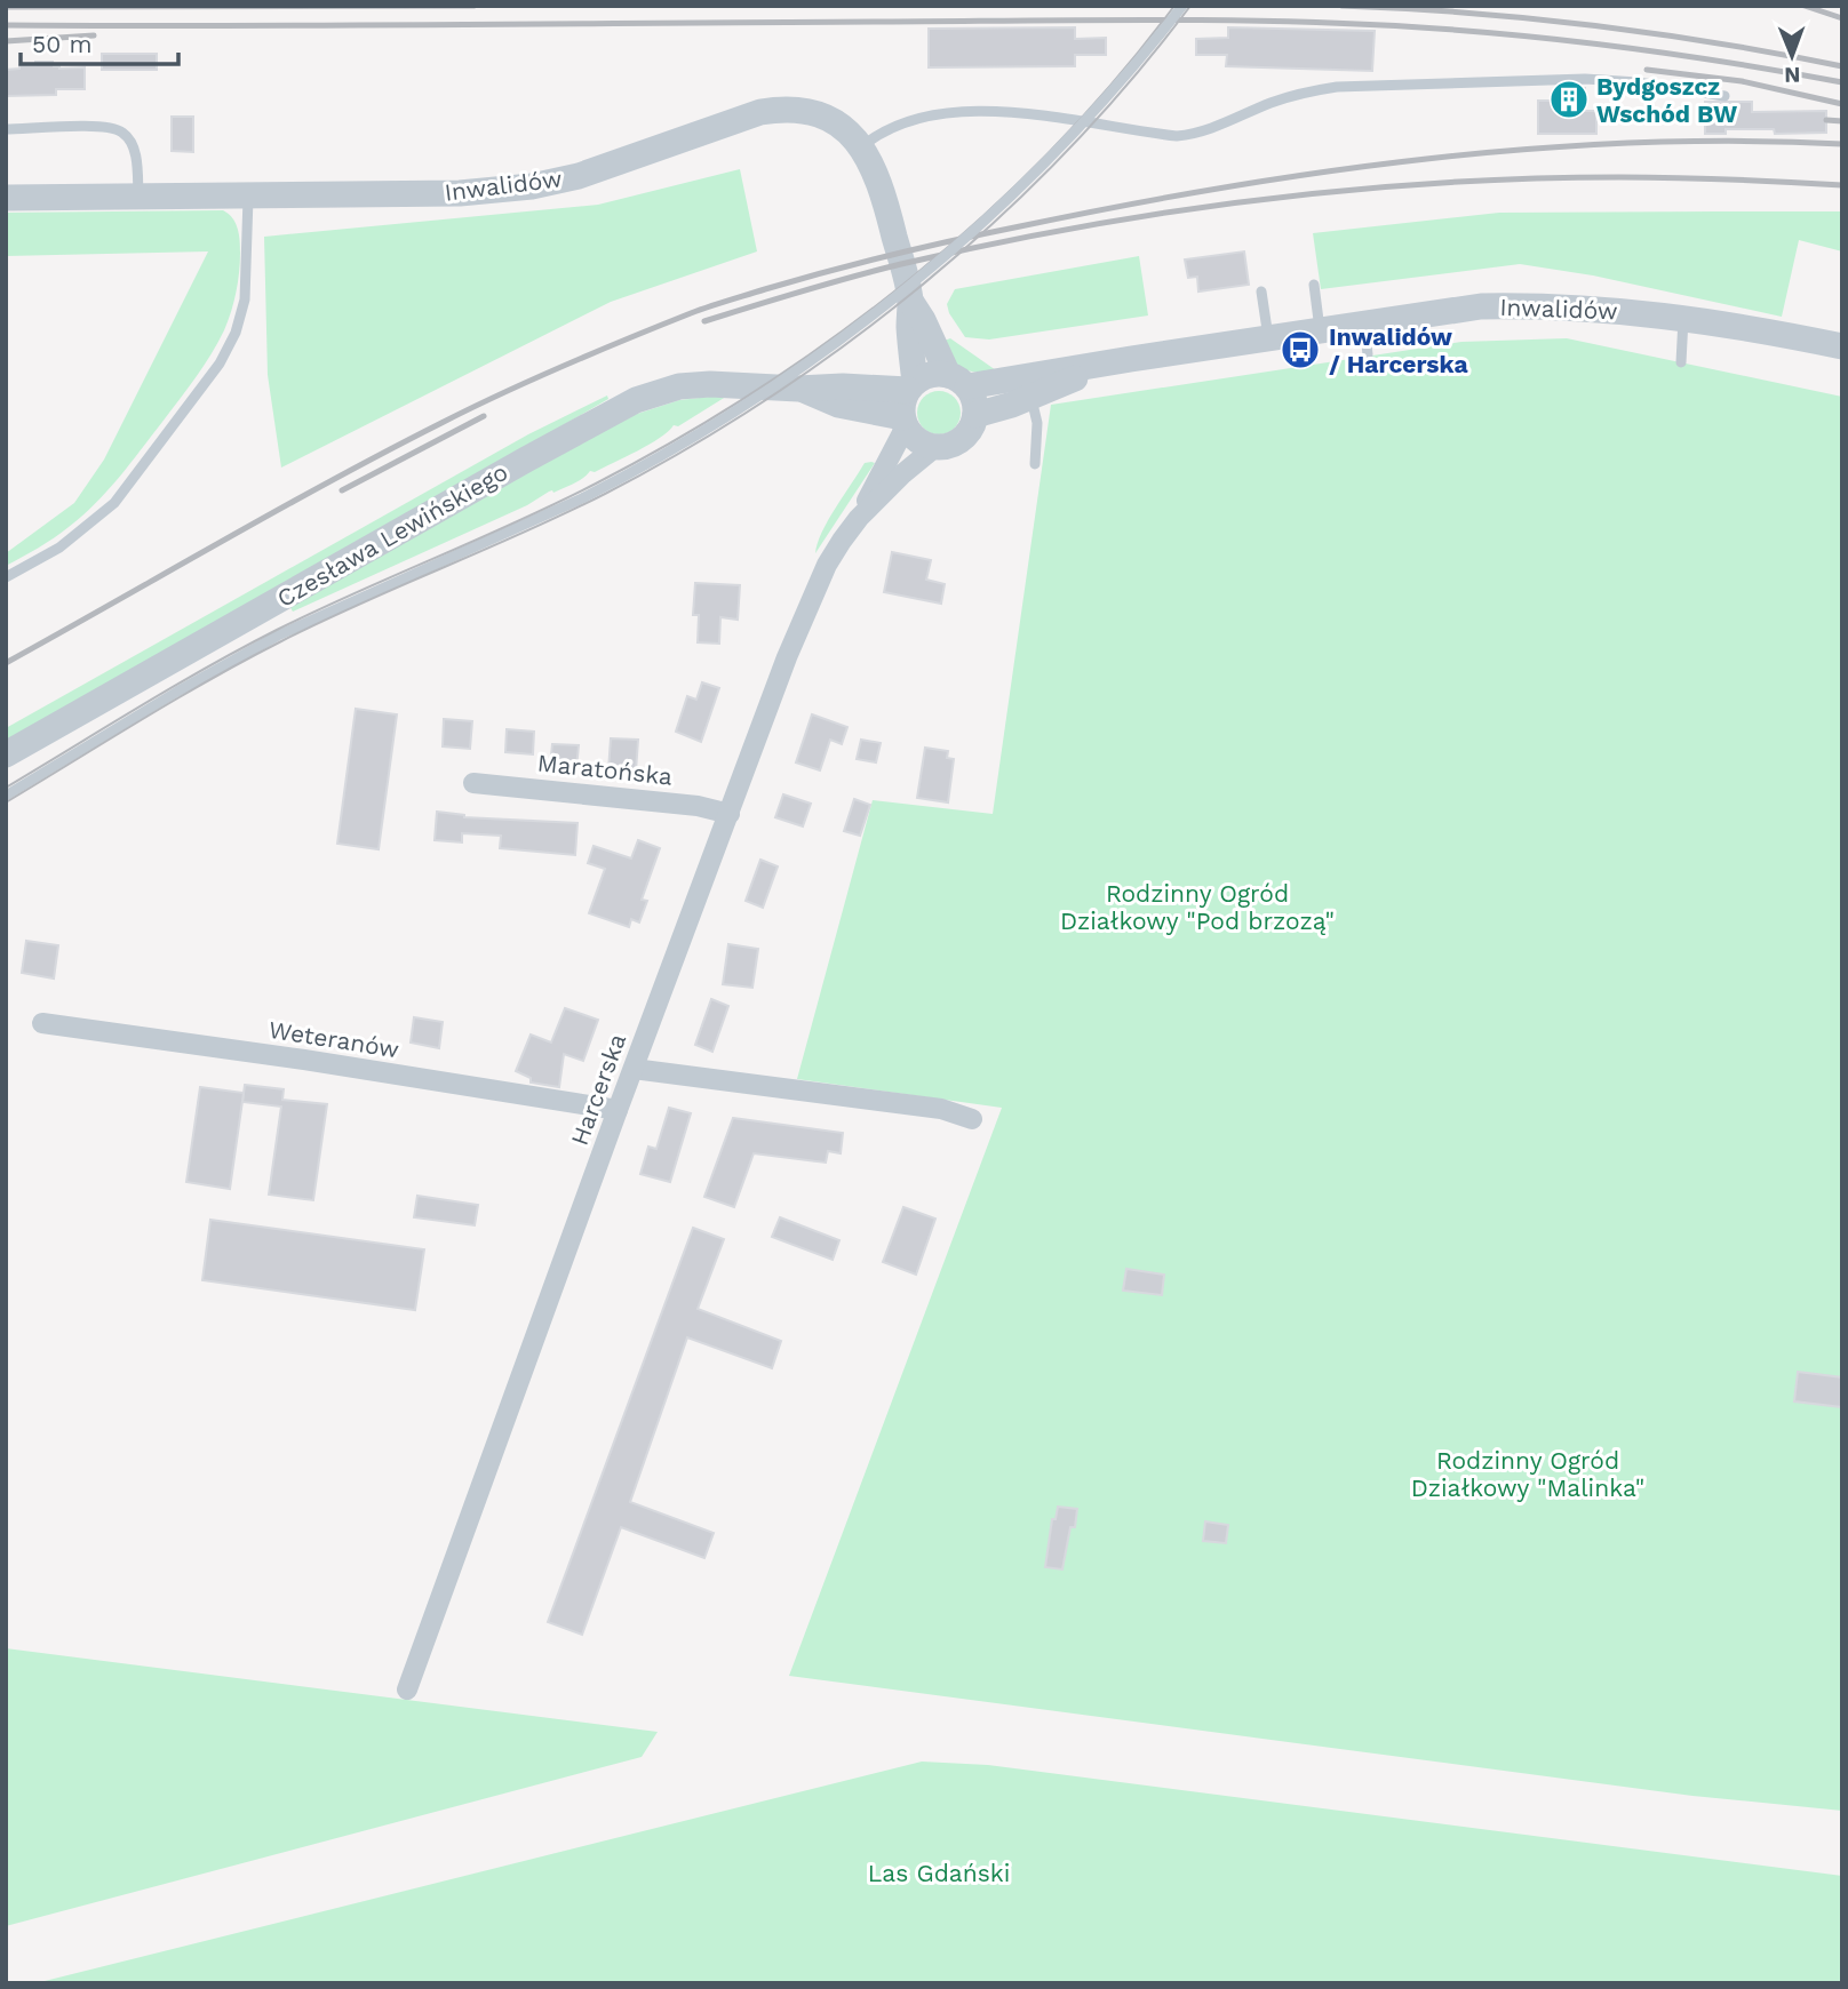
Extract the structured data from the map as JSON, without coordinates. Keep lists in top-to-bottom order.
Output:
{
  "streets": {
    "street": [
      "Inwalidów",
      "Czesława Lewińskiego",
      "Maratońska",
      "Weteranów",
      "Harcerska"
    ]
  },
  "crossings": [
    ["Inwalidów", "Czesława Lewińskiego"],
    ["Inwalidów", "Harcerska"],
    ["Czesława Lewińskiego", "Harcerska"],
    ["Maratońska", "Harcerska"],
    ["Weteranów", "Harcerska"]
  ],
  "parks": ["Rodzinny Ogród Działkowy \"Pod brzozą\"", "Rodzinny Ogród Działkowy \"Malinka\"", "Las Gdański"],
  "places": {
    "building": ["Bydgoszcz Wschód BW"],
    "bus stop": ["Inwalidów / Harcerska"]
  },
  "scale_bar": "50 m",
  "north": "bottom"
}
